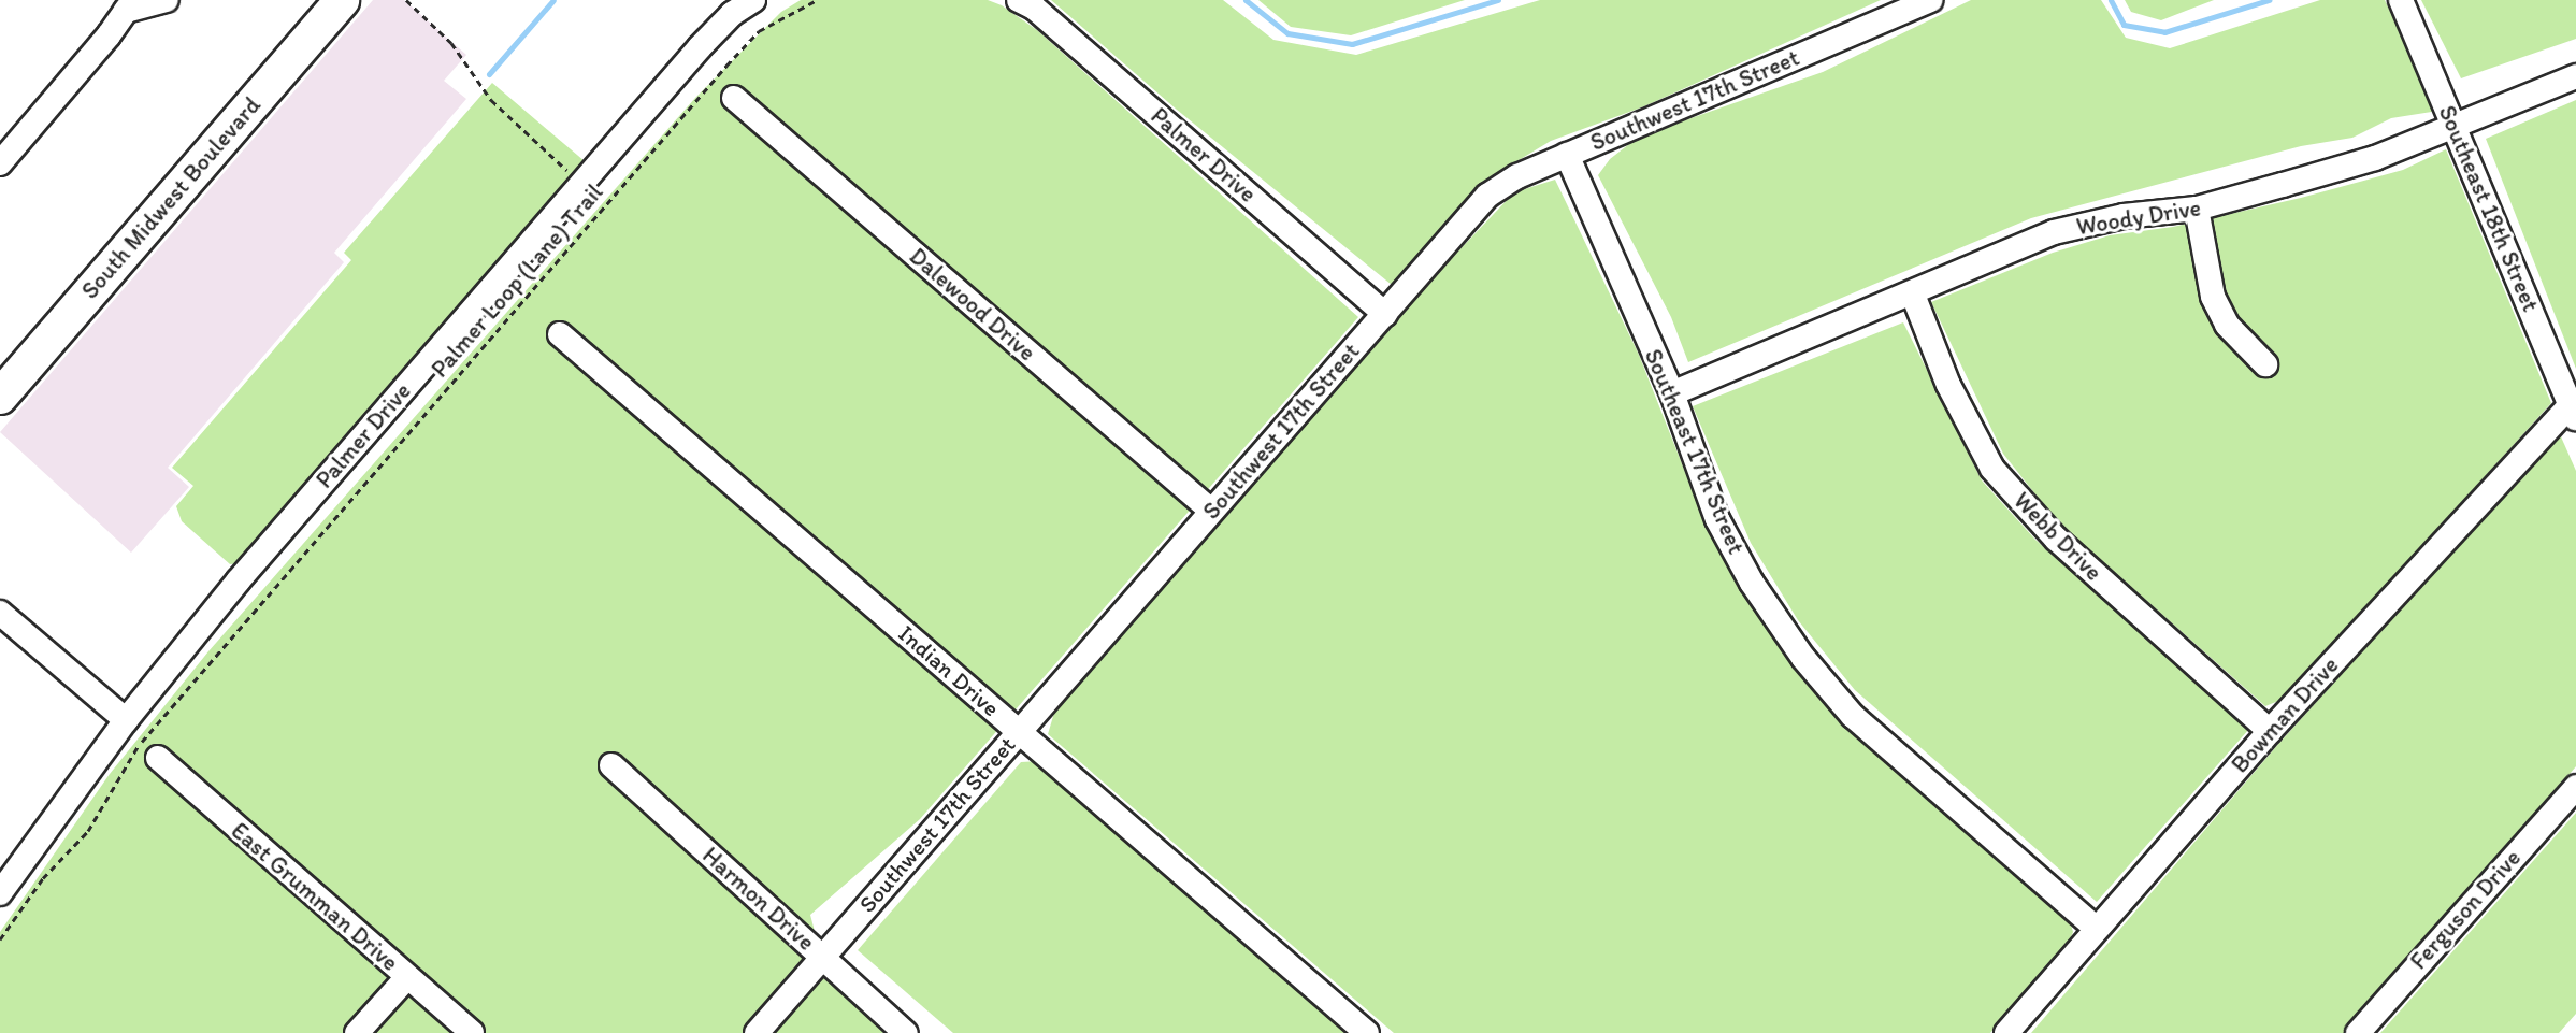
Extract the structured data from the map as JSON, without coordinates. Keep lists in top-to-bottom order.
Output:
{
  "streets": {
    "main road": ["South Midwest Boulevard"],
    "street": [
      "Southwest 17th Street",
      "Palmer Drive",
      "Southeast 18th Street",
      "Woody Drive",
      "Dalewood Drive",
      "Southeast 17th Street",
      "Webb Drive",
      "Indian Drive",
      "Bowman Drive",
      "East Grumman Drive",
      "Harmon Drive",
      "Ferguson Drive"
    ],
    "path": ["Palmer Loop (Lane) Trail"]
  },
  "crossings": [
    ["Southwest 17th Street", "Palmer Drive"],
    ["Southwest 17th Street", "Dalewood Drive"],
    ["Southwest 17th Street", "Southeast 17th Street"],
    ["Southwest 17th Street", "Indian Drive"],
    ["Southwest 17th Street", "Harmon Drive"],
    ["Southeast 18th Street", "Woody Drive"],
    ["Southeast 18th Street", "Bowman Drive"],
    ["Woody Drive", "Southeast 17th Street"],
    ["Woody Drive", "Webb Drive"],
    ["Southeast 17th Street", "Bowman Drive"],
    ["Webb Drive", "Bowman Drive"]
  ]
}
